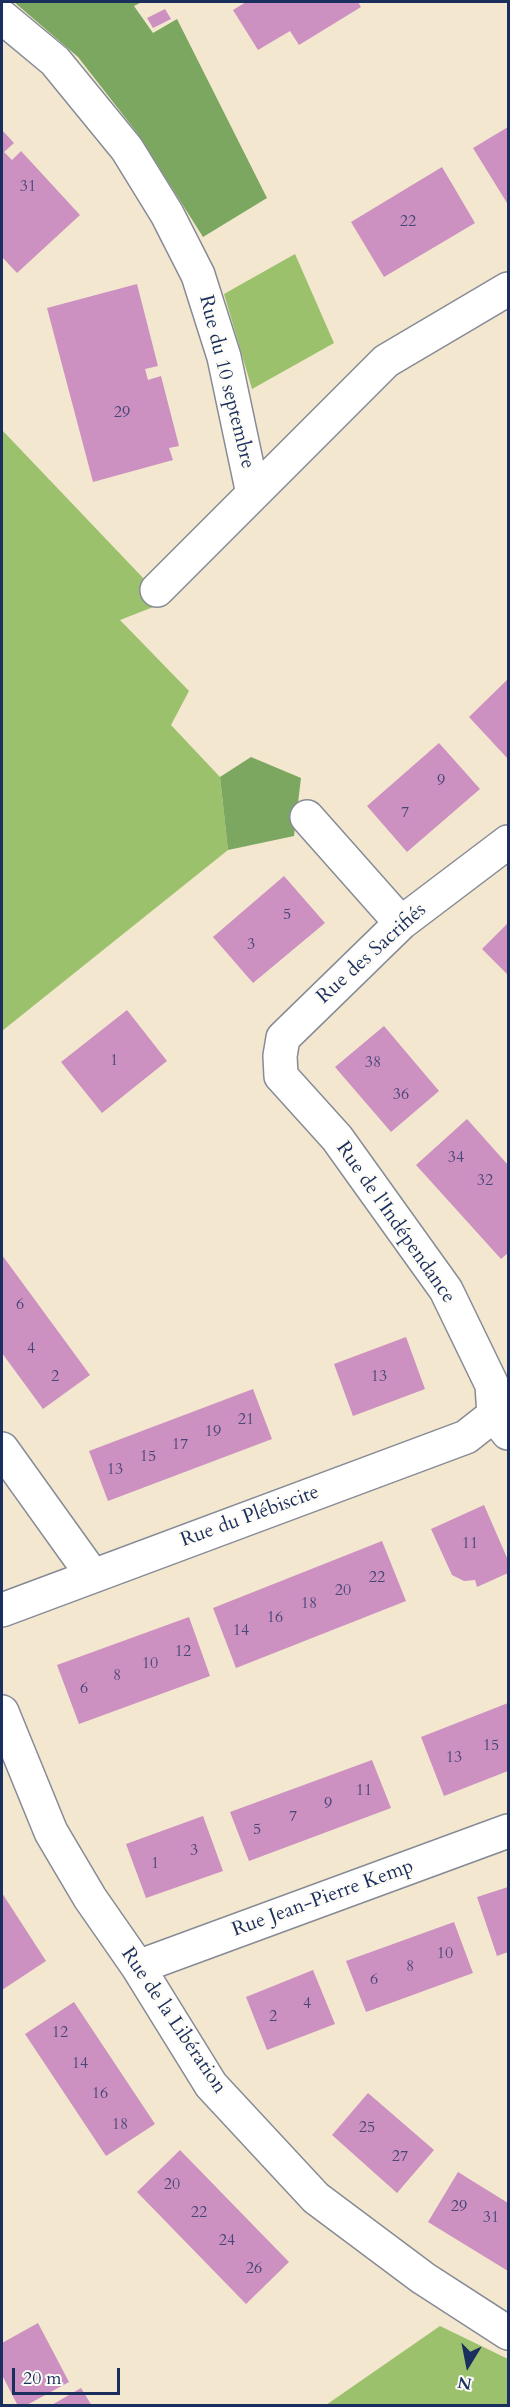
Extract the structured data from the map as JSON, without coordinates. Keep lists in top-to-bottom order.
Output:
{
  "streets": {
    "street": [
      "Rue du 10 septembre",
      "Rue des Sacrifiés",
      "Rue de l'Indépendance",
      "Rue du Plébiscite",
      "Rue Jean-Pierre Kemp",
      "Rue de la Libération"
    ]
  },
  "crossings": [
    ["Rue des Sacrifiés", "Rue de l'Indépendance"],
    ["Rue de l'Indépendance", "Rue du Plébiscite"],
    ["Rue Jean-Pierre Kemp", "Rue de la Libération"]
  ],
  "house_numbers": [
    "31",
    "22",
    "29",
    "9",
    "7",
    "5",
    "3",
    "1",
    "38",
    "36",
    "34",
    "32",
    "6",
    "4",
    "2",
    "13",
    "21",
    "19",
    "17",
    "15",
    "13",
    "11",
    "22",
    "20",
    "18",
    "16",
    "14",
    "12",
    "10",
    "8",
    "6",
    "15",
    "13",
    "11",
    "9",
    "7",
    "5",
    "3",
    "1",
    "10",
    "8",
    "6",
    "4",
    "2",
    "12",
    "14",
    "16",
    "18",
    "25",
    "27",
    "20",
    "29",
    "22",
    "31",
    "24",
    "26"
  ],
  "scale_bar": "20 m",
  "north": "bottom"
}
